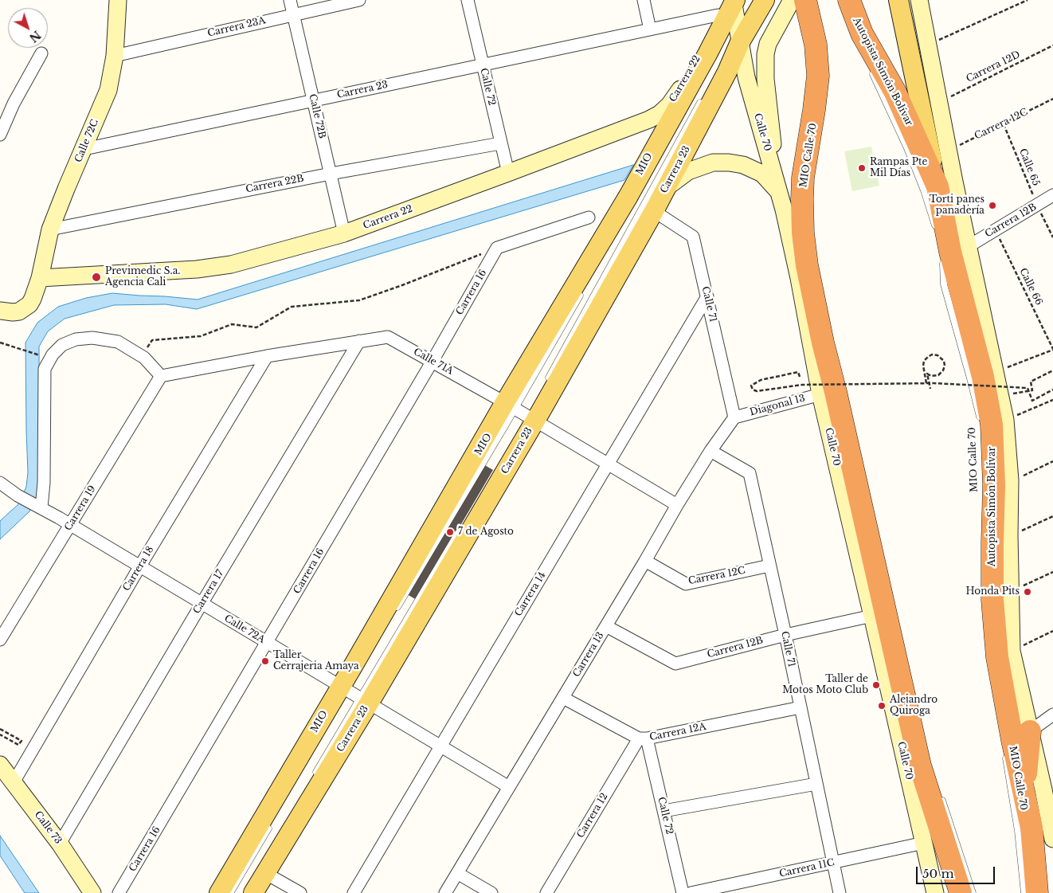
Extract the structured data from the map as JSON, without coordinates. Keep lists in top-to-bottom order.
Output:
{
  "streets": {
    "highway": ["Autopista Simón Bolívar"],
    "main road": ["Carrera 23"],
    "street": [
      "Carrera 23A",
      "Carrera 22",
      "Calle 72",
      "Calle 72B",
      "Carrera 12C",
      "Calle 70",
      "Calle 72C",
      "Carrera 22B",
      "Carrera 12B",
      "Carrera 16",
      "Calle 71",
      "Calle 71A",
      "Diagonal 13",
      "Carrera 19",
      "Carrera 18",
      "Carrera 17",
      "Carrera 14",
      "Calle 72A",
      "Carrera 13",
      "Carrera 12A",
      "Carrera 12",
      "Calle 73",
      "Carrera 11C"
    ],
    "lane": ["MIO Calle 70", "MIO"],
    "path": ["Carrera 12D", "Calle 65", "Calle 66"]
  },
  "crossings": [
    ["Carrera 23A", "Calle 72B"],
    ["Carrera 23A", "Calle 72C"],
    ["Autopista Simón Bolívar", "MIO Calle 70"],
    ["Autopista Simón Bolívar", "Carrera 12B"],
    ["Carrera 22", "Calle 72"],
    ["Carrera 22", "Carrera 23"],
    ["Carrera 22", "Calle 72B"],
    ["Carrera 22", "Calle 70"],
    ["Carrera 22", "Calle 72C"],
    ["Calle 72", "Carrera 23"],
    ["Calle 72", "Carrera 22B"],
    ["Calle 72", "Carrera 12A"],
    ["Calle 72", "Carrera 12"],
    ["Carrera 23", "Calle 72B"],
    ["Carrera 23", "Calle 70"],
    ["Carrera 23", "Calle 72C"],
    ["Carrera 23", "MIO"],
    ["Carrera 23", "Calle 71"],
    ["Carrera 23", "Calle 71A"],
    ["Carrera 23", "Calle 72A"],
    ["Calle 72B", "Carrera 22B"],
    ["Carrera 12C", "Calle 65"],
    ["Carrera 12C", "Calle 71"],
    ["Carrera 12C", "Carrera 13"],
    ["Calle 70", "Carrera 12B"],
    ["Calle 70", "Diagonal 13"],
    ["Calle 70", "Carrera 11C"],
    ["Calle 72C", "Carrera 22B"],
    ["MIO Calle 70", "Carrera 12B"],
    ["MIO", "Calle 71A"],
    ["Calle 65", "Carrera 12B"],
    ["Carrera 12B", "Calle 66"],
    ["Carrera 12B", "Calle 71"],
    ["Carrera 12B", "Carrera 13"],
    ["Carrera 16", "Calle 71A"],
    ["Carrera 16", "Calle 72A"],
    ["Calle 71", "Diagonal 13"],
    ["Calle 71", "Carrera 14"],
    ["Calle 71", "Carrera 13"],
    ["Calle 71", "Carrera 12A"],
    ["Calle 71", "Carrera 11C"],
    ["Calle 71A", "Carrera 19"],
    ["Calle 71A", "Carrera 18"],
    ["Calle 71A", "Carrera 17"],
    ["Calle 71A", "Carrera 14"],
    ["Calle 71A", "Carrera 13"],
    ["Diagonal 13", "Carrera 13"],
    ["Carrera 19", "Calle 72A"],
    ["Carrera 18", "Calle 72A"],
    ["Carrera 18", "Calle 73"],
    ["Carrera 17", "Calle 72A"],
    ["Carrera 17", "Calle 73"],
    ["Carrera 14", "Calle 72A"],
    ["Calle 72A", "Carrera 13"],
    ["Carrera 13", "Carrera 12A"],
    ["Carrera 12A", "Carrera 12"]
  ],
  "places": [
    "Rampas Pte Mil Días",
    "Torti panes panadería",
    "Previmedic S.a. Agencia Cali",
    "7 de Agosto",
    "Honda Pits",
    "Taller Cerrajeria Amaya",
    "Taller de Motos Moto Club",
    "Alejandro Quiroga"
  ],
  "scale_bar": "50 m",
  "north": "bottom right"
}
